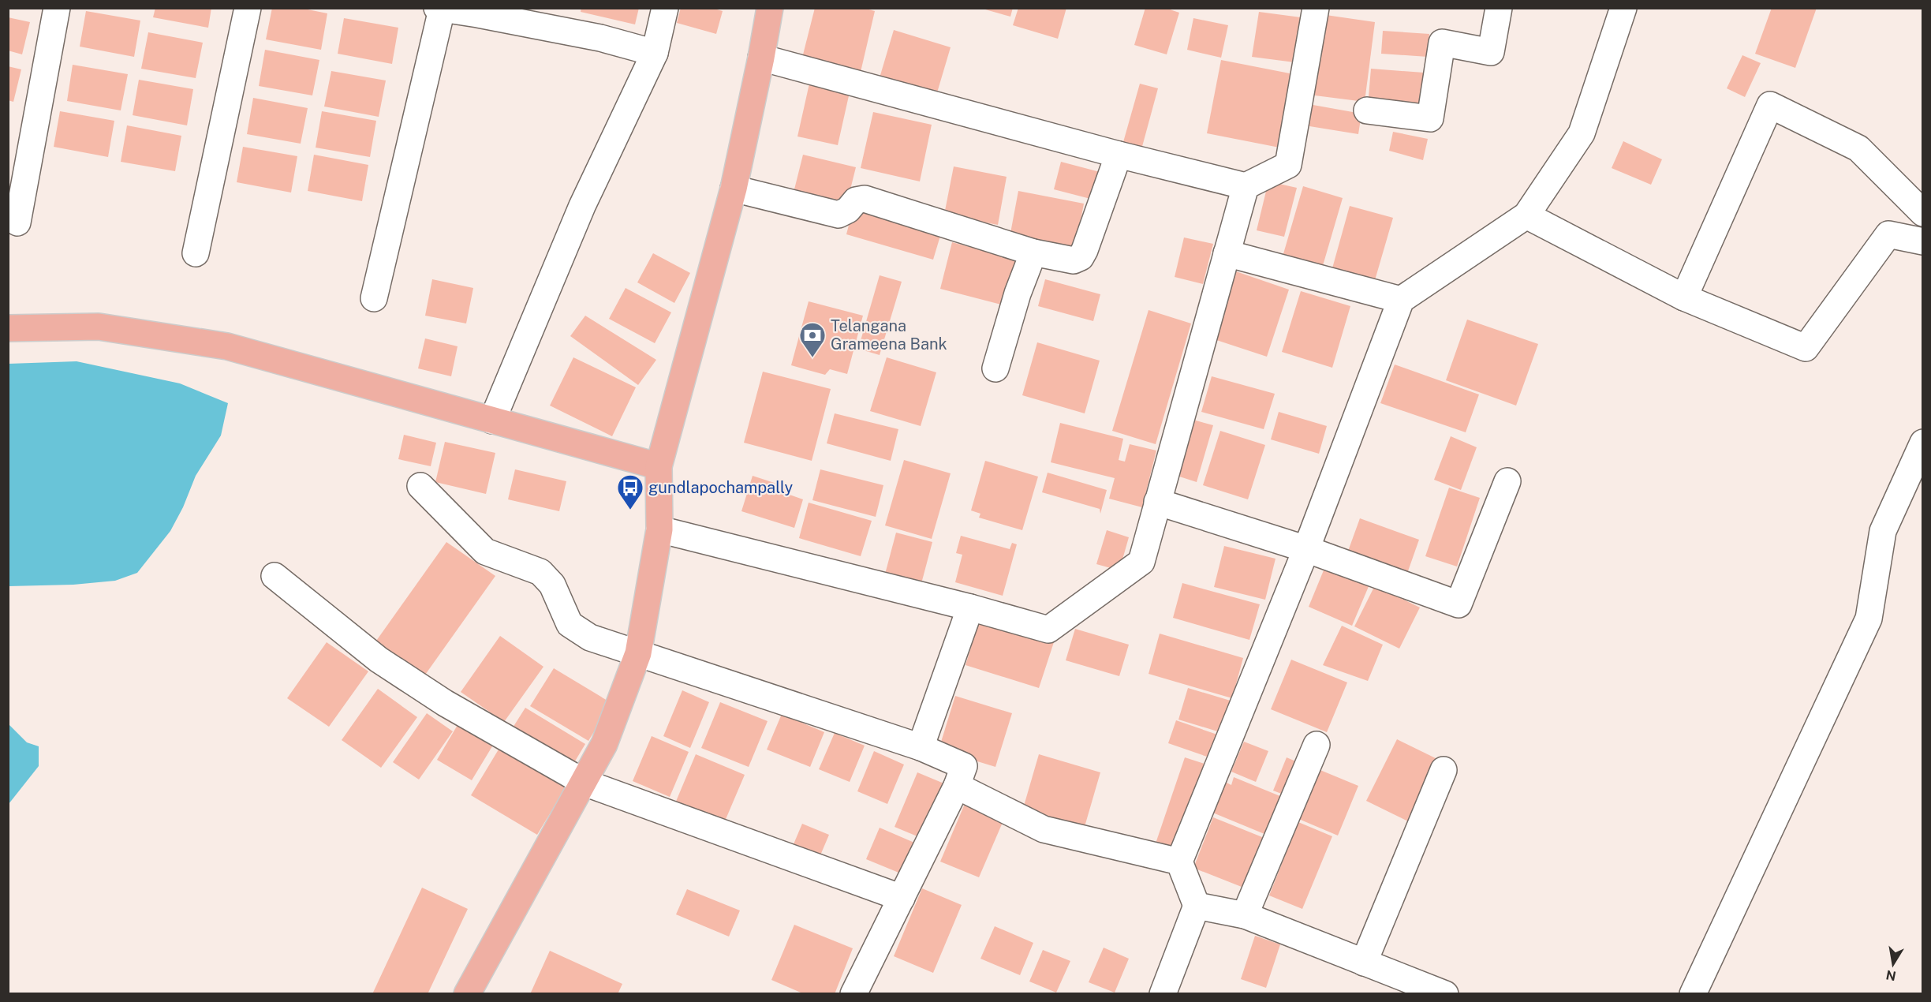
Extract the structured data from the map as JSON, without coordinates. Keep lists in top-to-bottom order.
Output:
{
  "places": {
    "bank": ["Telangana Grameena Bank"],
    "bus stop": ["gundlapochampally"]
  },
  "north": "bottom"
}
